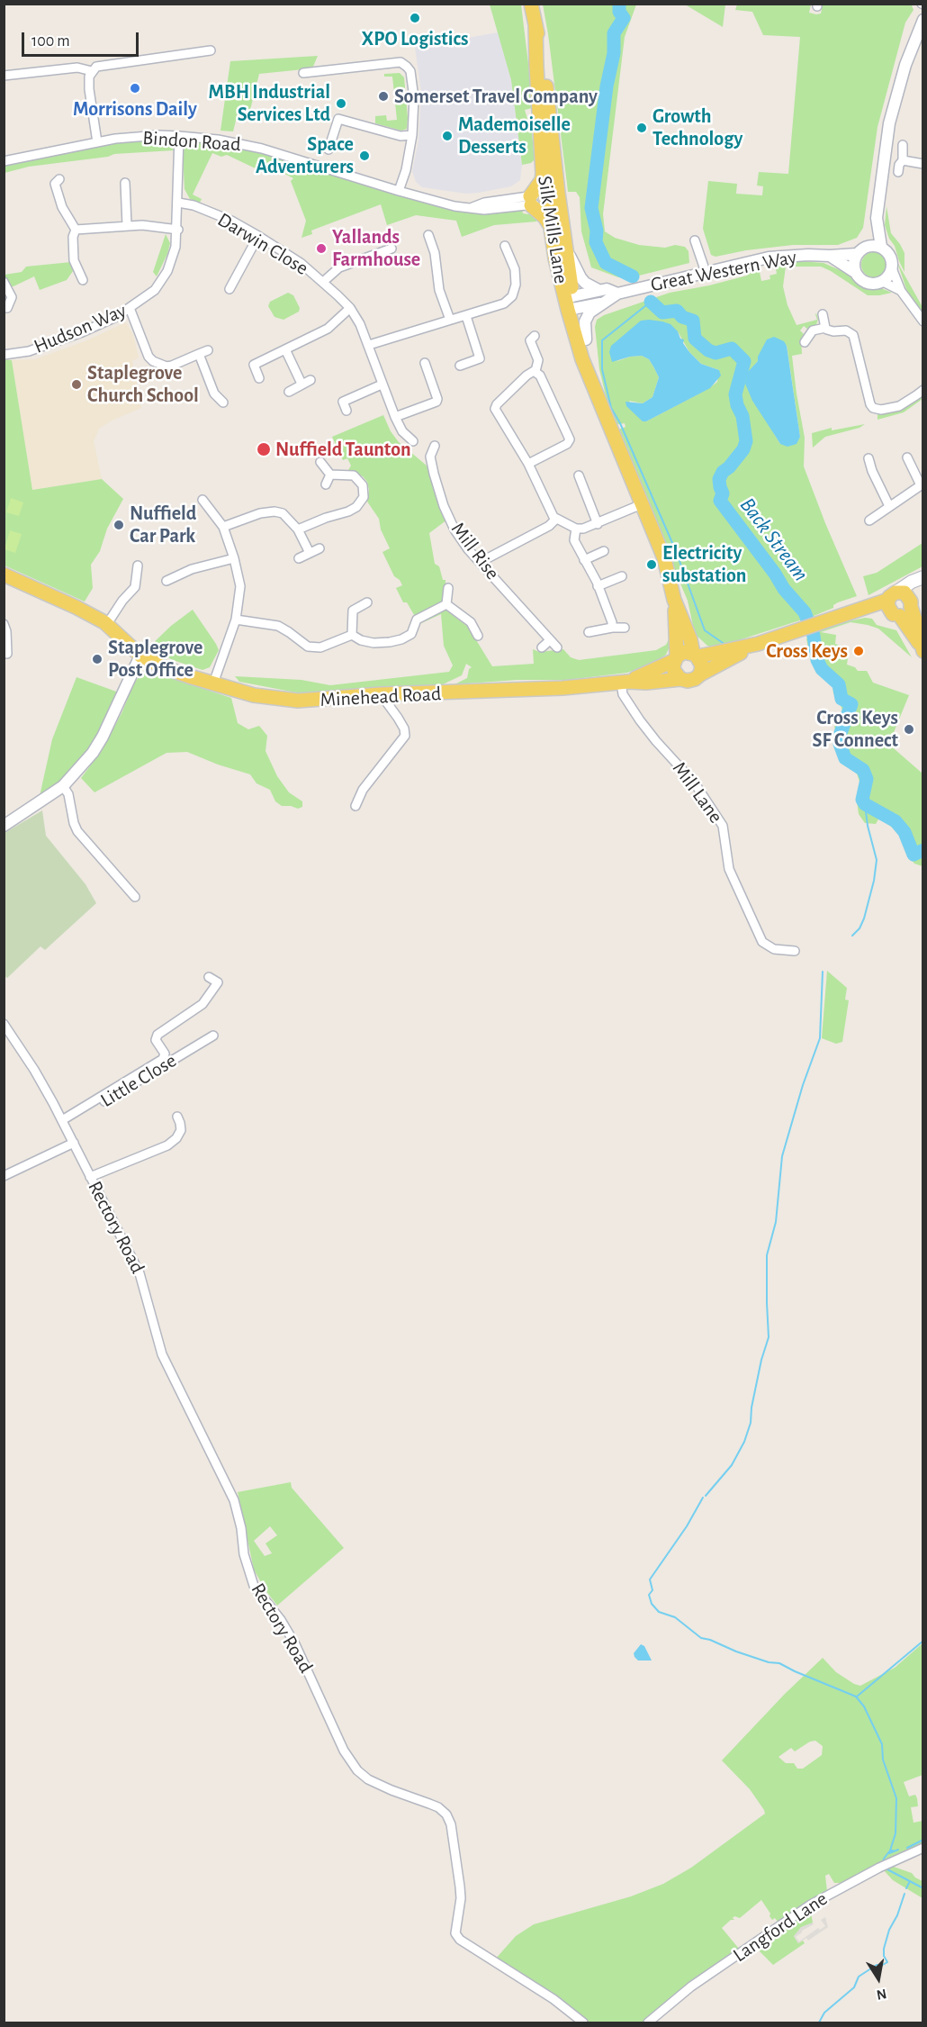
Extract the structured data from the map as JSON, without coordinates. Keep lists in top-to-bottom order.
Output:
{
  "streets": {
    "main road": ["Silk Mills Lane", "Minehead Road"],
    "street": [
      "Bindon Road",
      "Darwin Close",
      "Great Western Way",
      "Hudson Way",
      "Mill Rise",
      "Mill Lane",
      "Little Close",
      "Rectory Road",
      "Langford Lane"
    ]
  },
  "crossings": [
    ["Bindon Road", "Silk Mills Lane"],
    ["Bindon Road", "Hudson Way"],
    ["Silk Mills Lane", "Great Western Way"],
    ["Silk Mills Lane", "Minehead Road"],
    ["Darwin Close", "Hudson Way"],
    ["Minehead Road", "Mill Lane"],
    ["Little Close", "Rectory Road"]
  ],
  "water": ["Back Stream"],
  "places": [
    "XPO Logistics",
    "Morrisons Daily",
    "Somerset Travel Company",
    "MBH Industrial Services Ltd",
    "Growth Technology",
    "Mademoiselle Desserts",
    "Space Adventurers",
    "Yallands Farmhouse",
    "Staplegrove Church School",
    "Nuffield Taunton",
    "Nuffield Car Park",
    "Electricity substation",
    "Cross Keys",
    "Staplegrove Post Office",
    "Cross Keys SF Connect"
  ],
  "scale_bar": "100 m",
  "north": "bottom"
}
